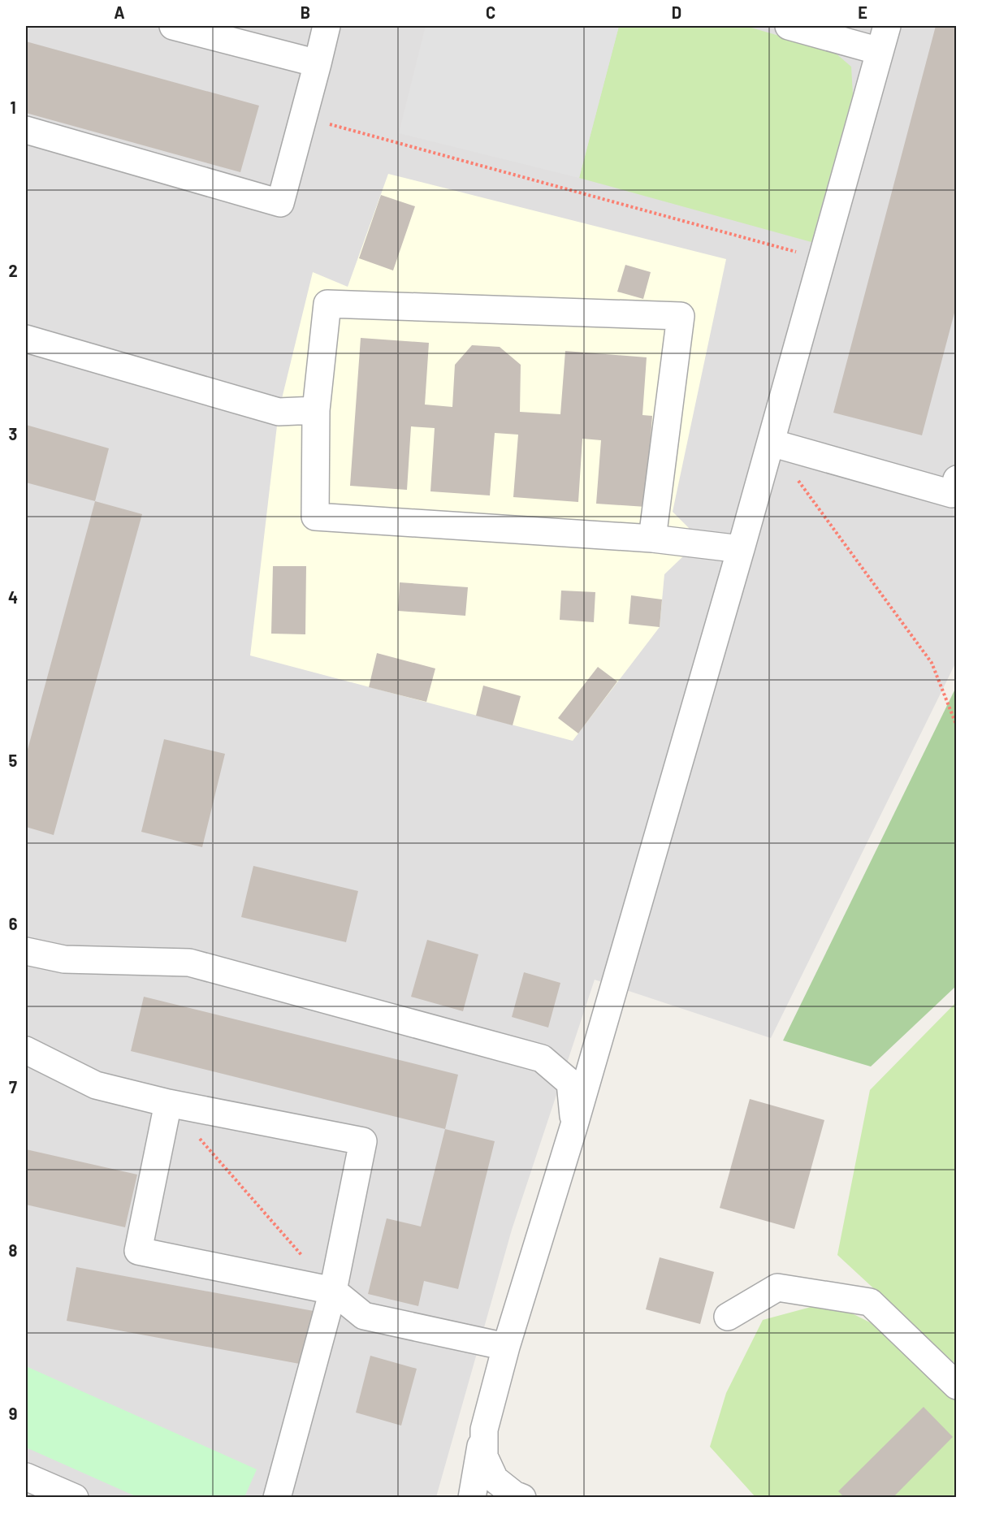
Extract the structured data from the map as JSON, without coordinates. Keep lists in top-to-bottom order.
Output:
{
  "grid": {
    "columns": [
      "A",
      "B",
      "C",
      "D",
      "E"
    ],
    "rows": [
      "1",
      "2",
      "3",
      "4",
      "5",
      "6",
      "7",
      "8",
      "9"
    ]
  }
}
